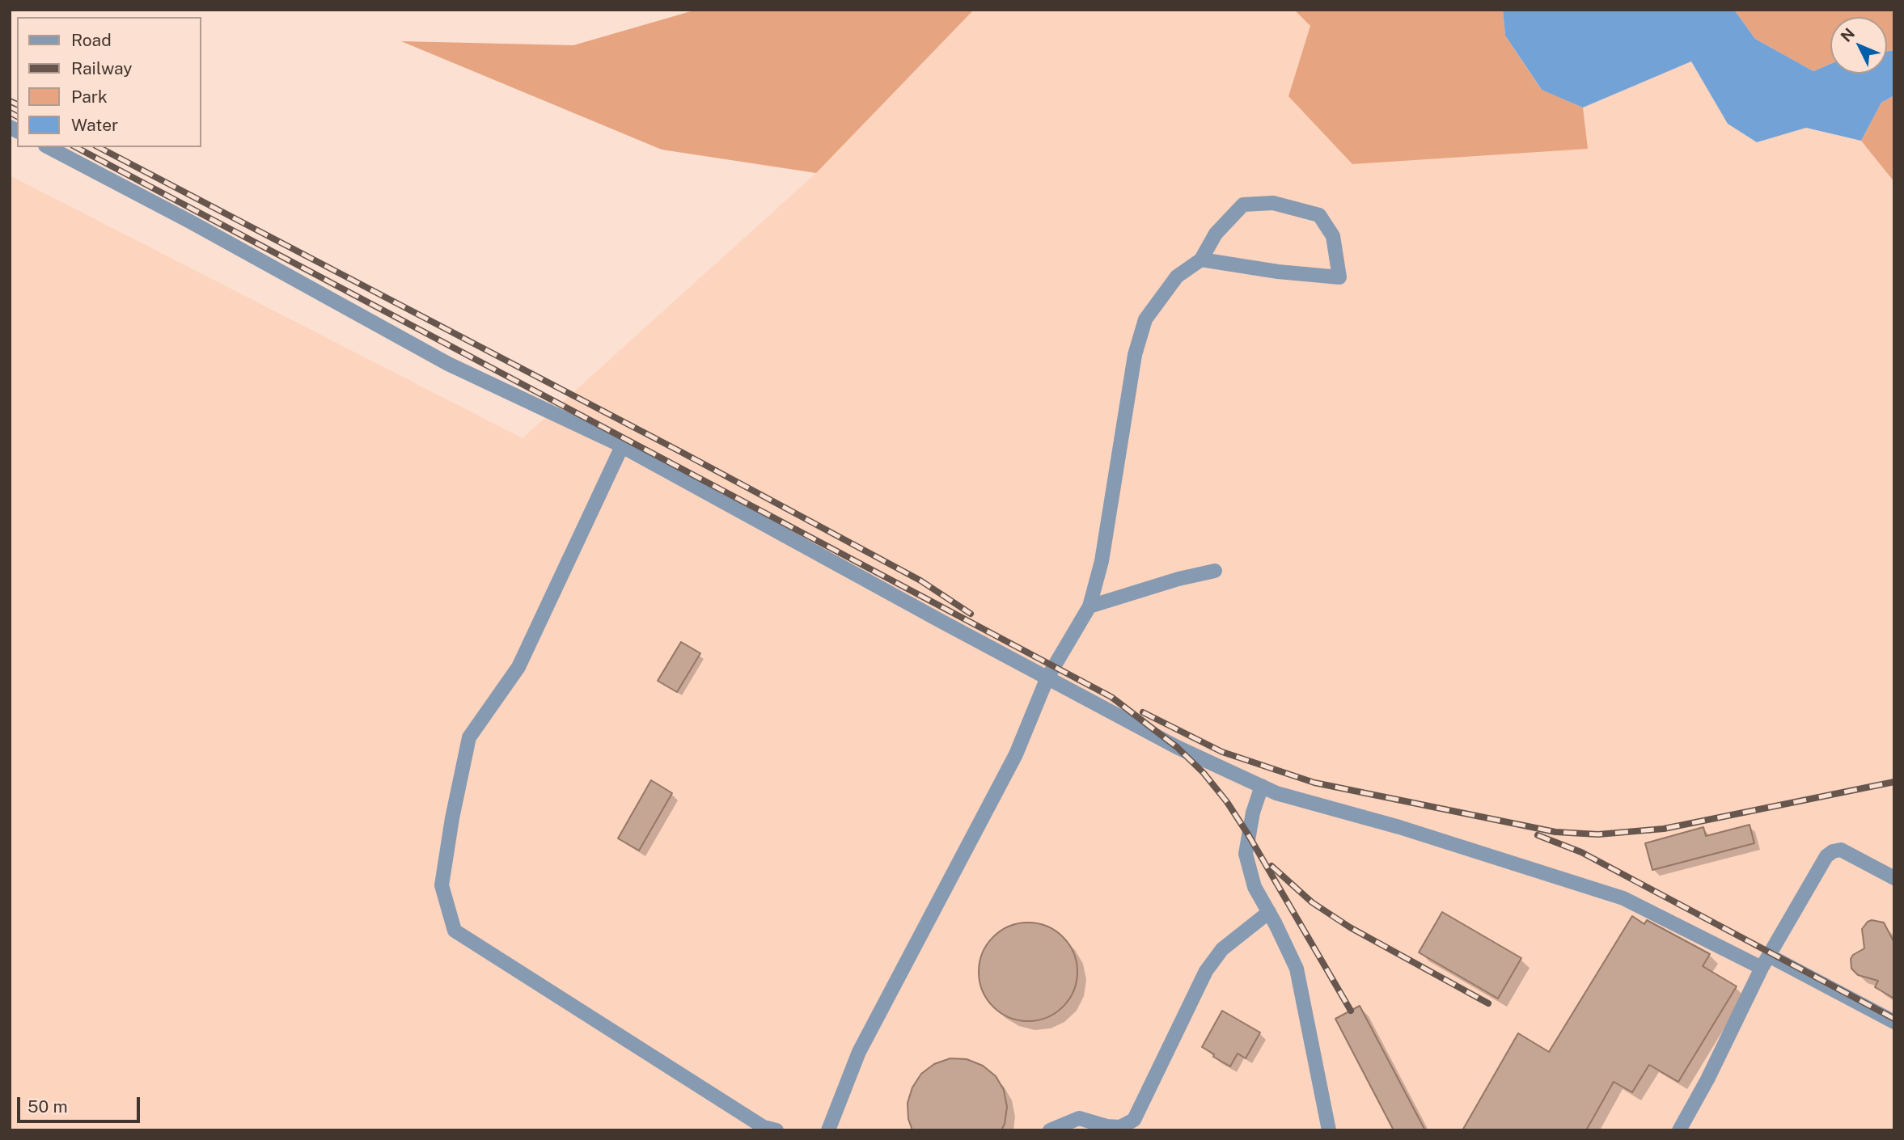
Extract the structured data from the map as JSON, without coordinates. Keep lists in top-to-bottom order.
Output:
{
  "legend": [
    "Road",
    "Railway",
    "Park",
    "Water"
  ],
  "scale_bar": "50 m",
  "north": "top left"
}
